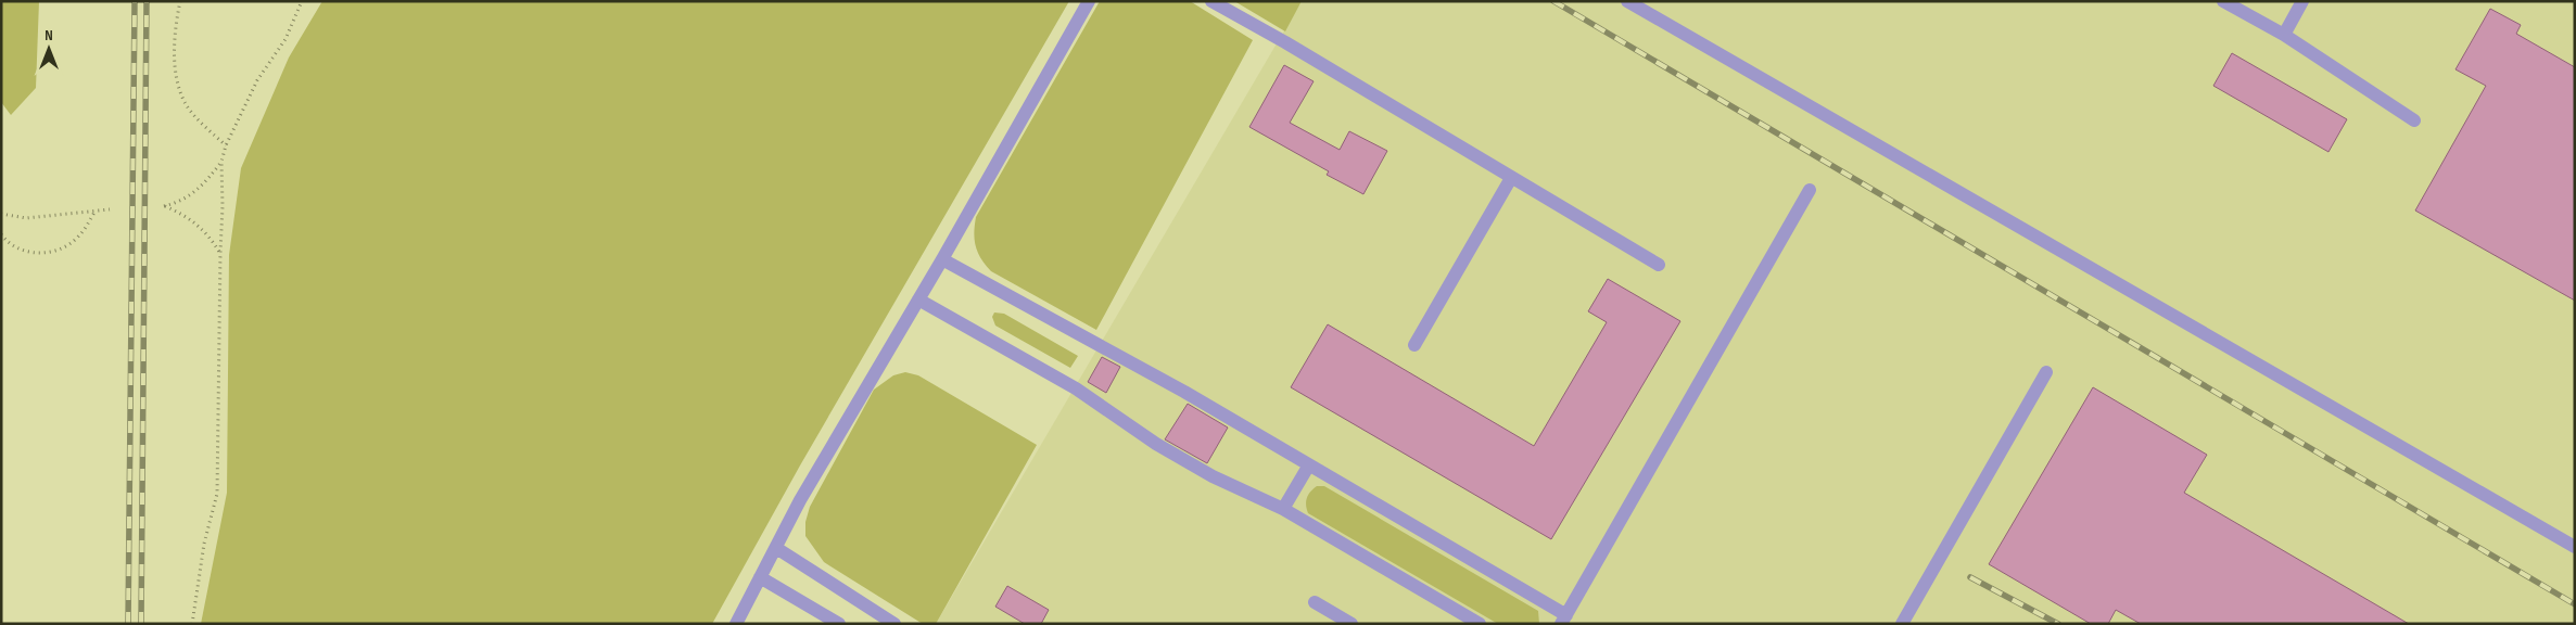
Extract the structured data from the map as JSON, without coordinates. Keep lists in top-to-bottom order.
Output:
{
  "north": "top"
}
